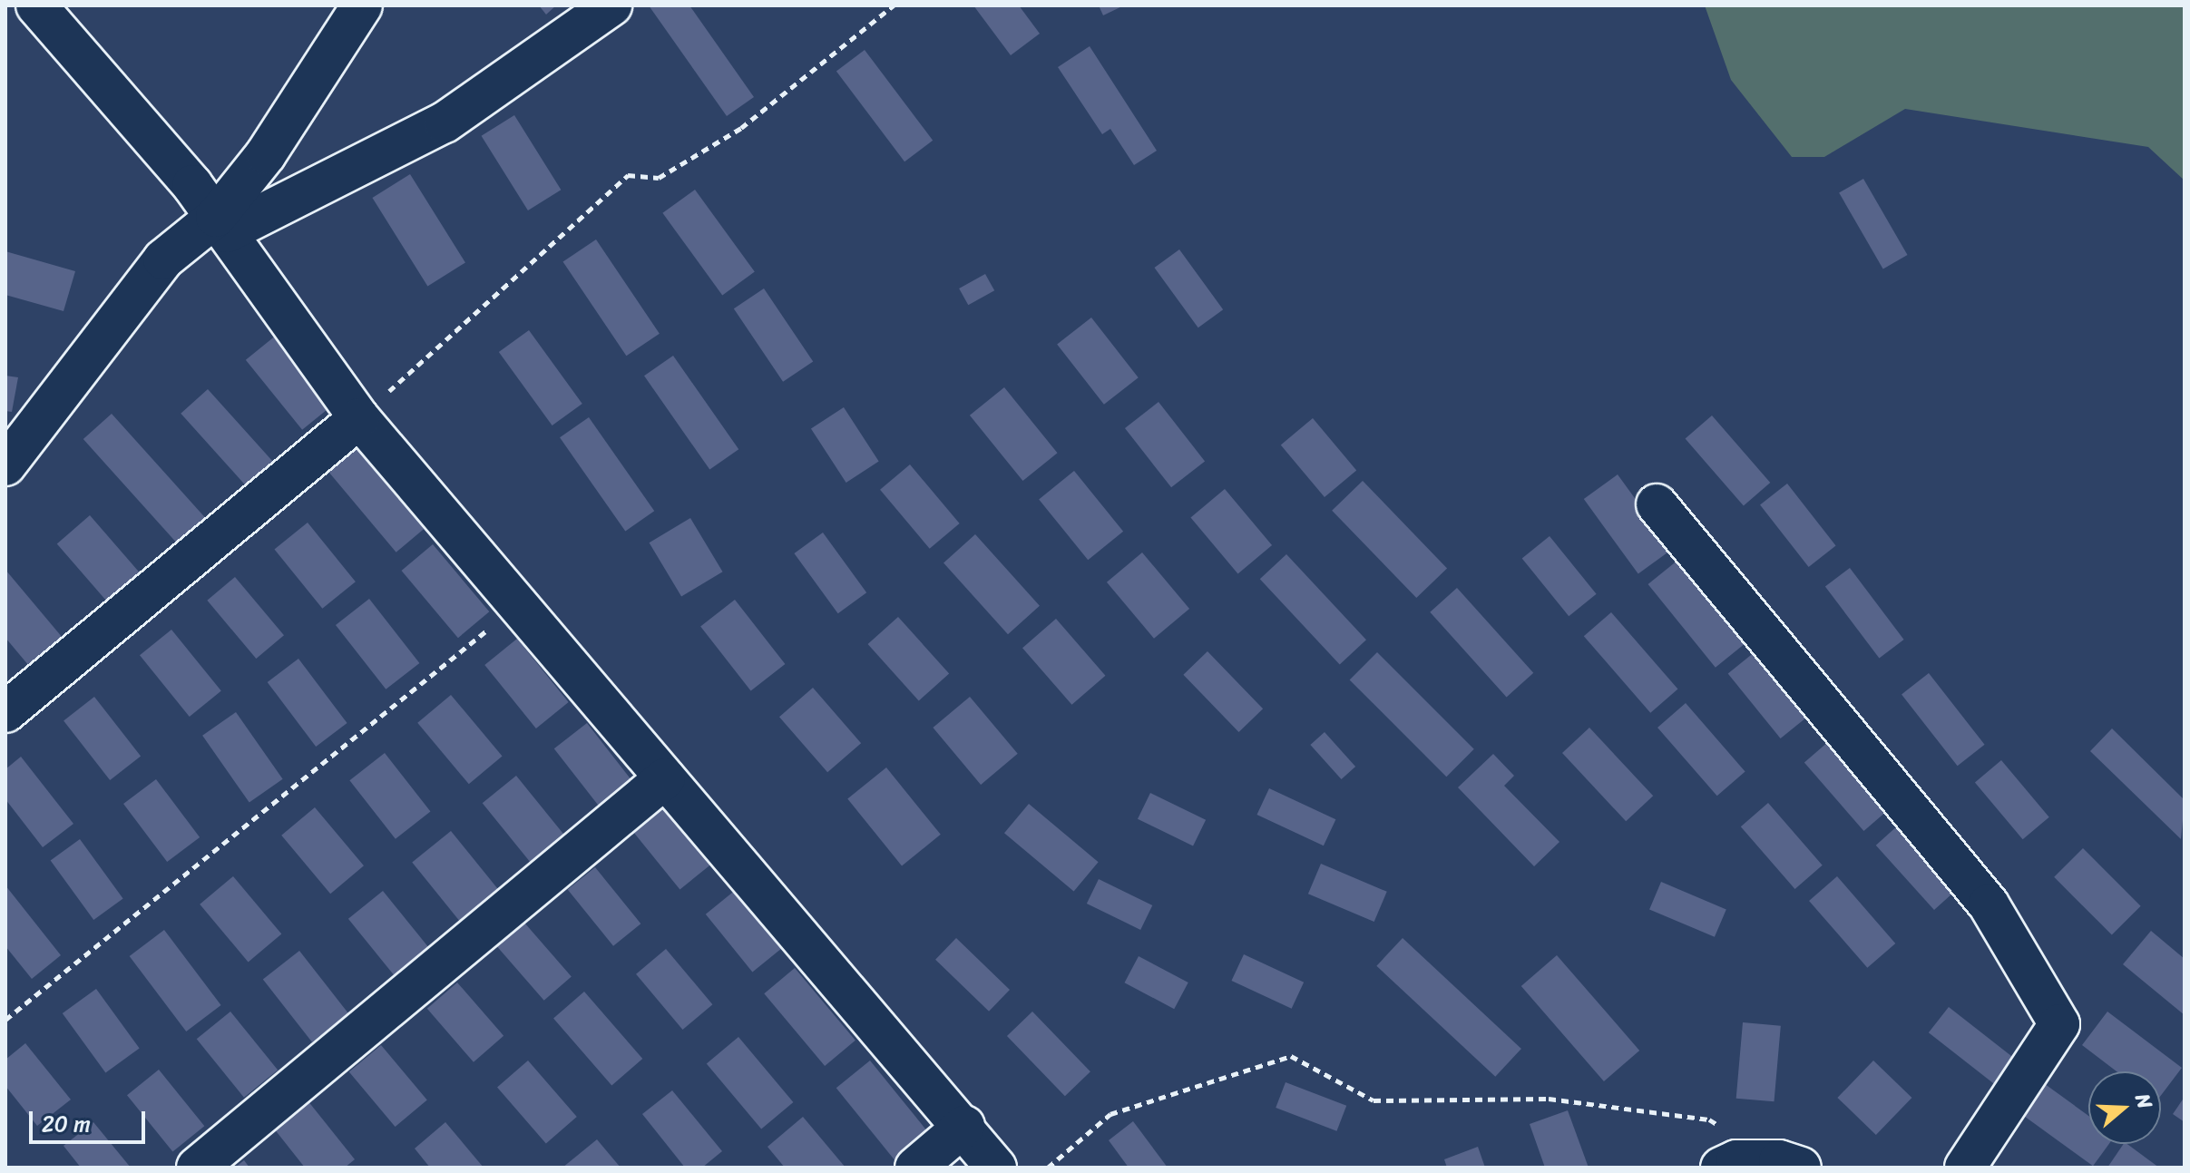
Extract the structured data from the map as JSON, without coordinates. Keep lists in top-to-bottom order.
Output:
{
  "scale_bar": "20 m",
  "north": "right"
}
